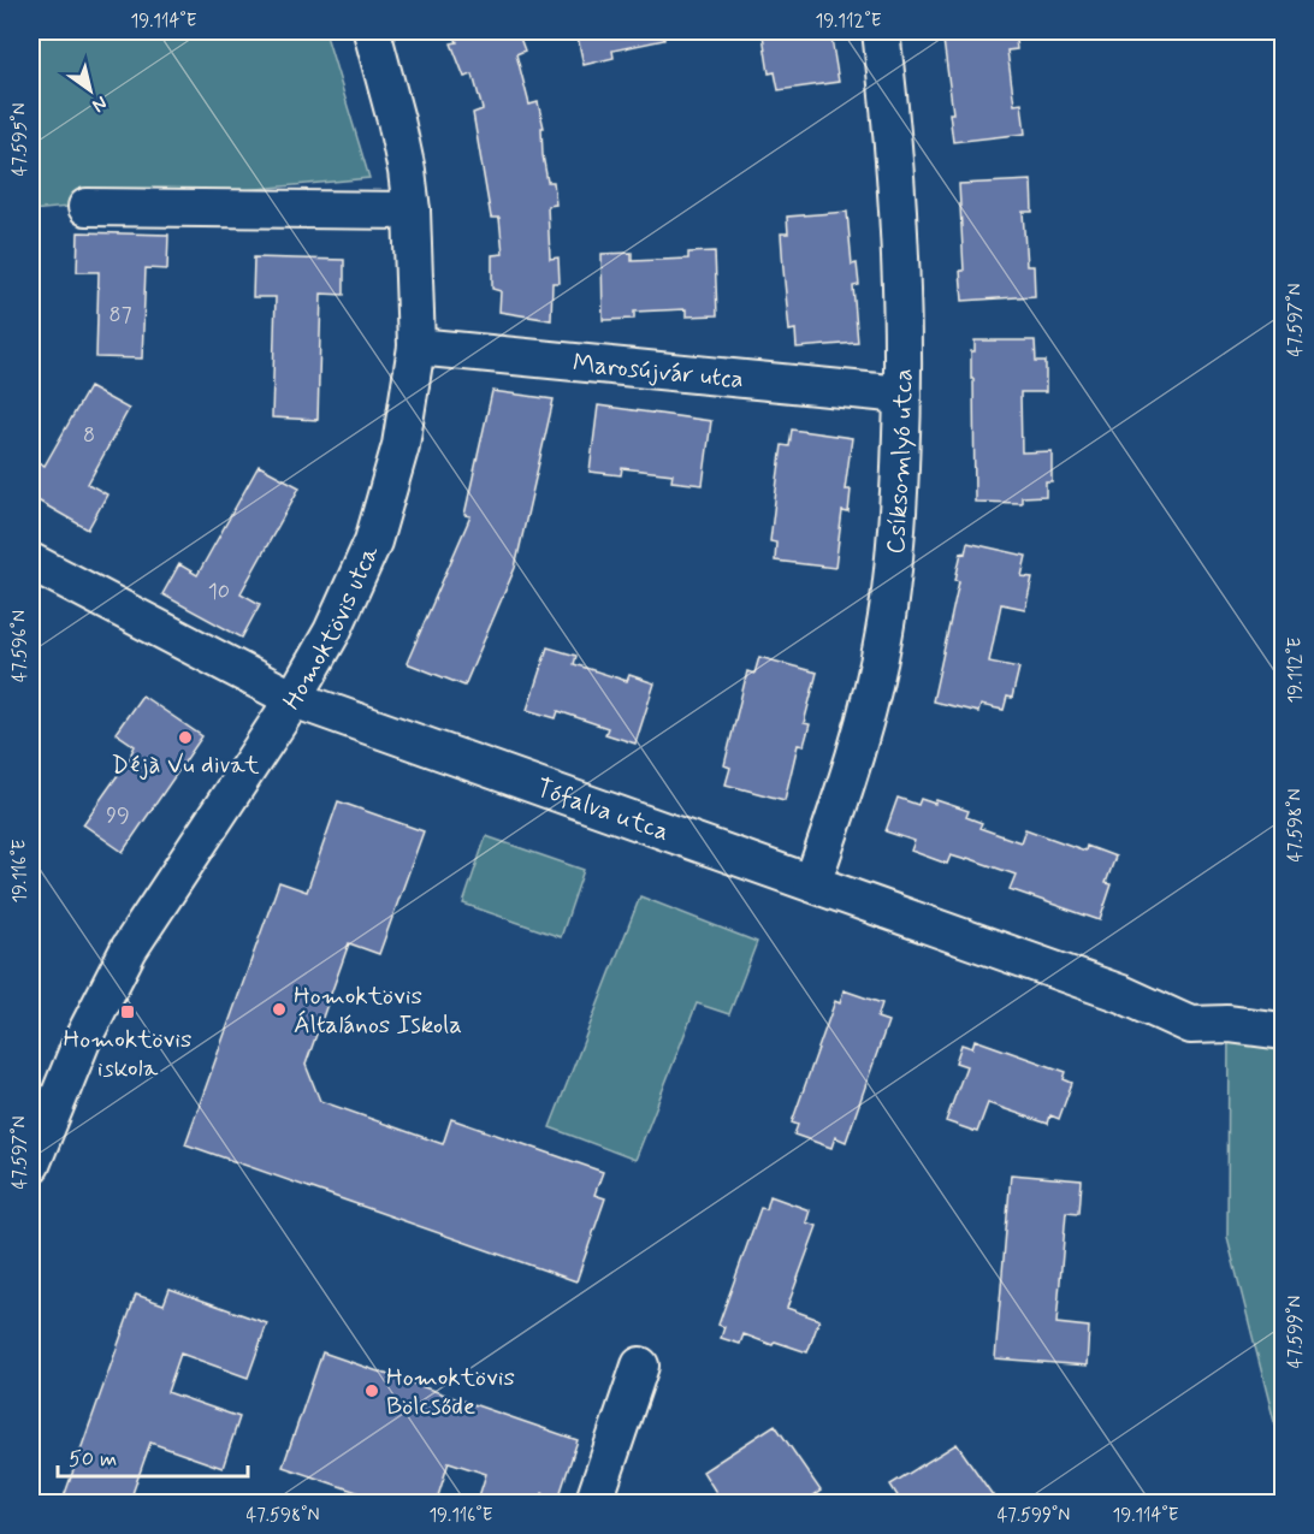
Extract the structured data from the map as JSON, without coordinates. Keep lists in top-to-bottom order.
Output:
{
  "streets": {
    "street": [
      "Marosújvár utca",
      "Csíksomlyó utca",
      "Homoktövis utca",
      "Tófalva utca"
    ]
  },
  "crossings": [
    ["Marosújvár utca", "Csíksomlyó utca"],
    ["Marosújvár utca", "Homoktövis utca"],
    ["Csíksomlyó utca", "Tófalva utca"],
    ["Homoktövis utca", "Tófalva utca"]
  ],
  "places": {
    "other": ["Déjà Vu divat", "Homoktövis Általános Iskola", "Homoktövis Bölcsőde"],
    "transit": ["Homoktövis iskola"]
  },
  "house_numbers": [
    "87",
    "8",
    "10",
    "99"
  ],
  "scale_bar": "50 m",
  "north": "bottom right",
  "coordinates": [
    "19.114°E",
    "19.112°E",
    "47.595°N",
    "47.597°N",
    "47.596°N",
    "47.598°N",
    "19.116°E",
    "47.599°N"
  ]
}
